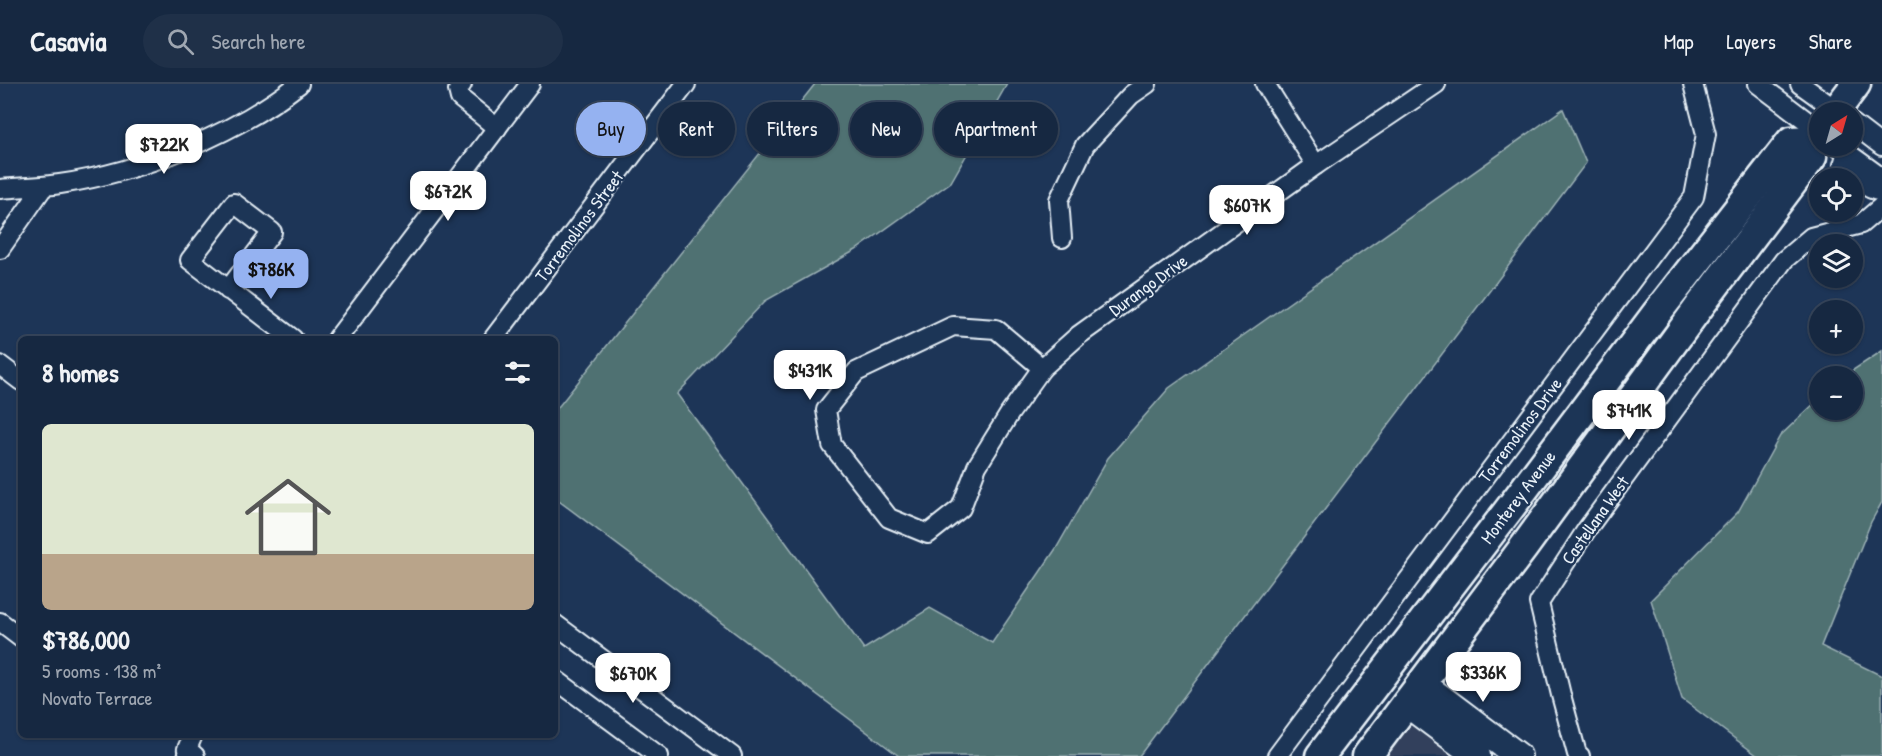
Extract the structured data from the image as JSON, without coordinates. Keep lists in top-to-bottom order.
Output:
{
  "streets": {
    "main road": ["Monterey Avenue"],
    "street": [
      "Torremolinos Street",
      "Durango Drive",
      "Torremolinos Drive",
      "Castellana West"
    ]
  },
  "north": "top right",
  "page": {
    "header": "Casavia",
    "search": "Search here",
    "nav": ["Map", "Layers", "Share"],
    "map_buttons": ["+", "−"],
    "chip": [
      "Buy",
      "Rent",
      "Filters",
      "New",
      "Apartment"
    ],
    "price": [
      "$722K",
      "$672K",
      "$607K",
      "$786K",
      "$431K",
      "$741K",
      "$336K",
      "$670K"
    ],
    "heading": "8 homes",
    "list": [
      {
        "name": "$786,000",
        "note": "5 rooms · 138 m² · Novato Terrace"
      }
    ]
  }
}
